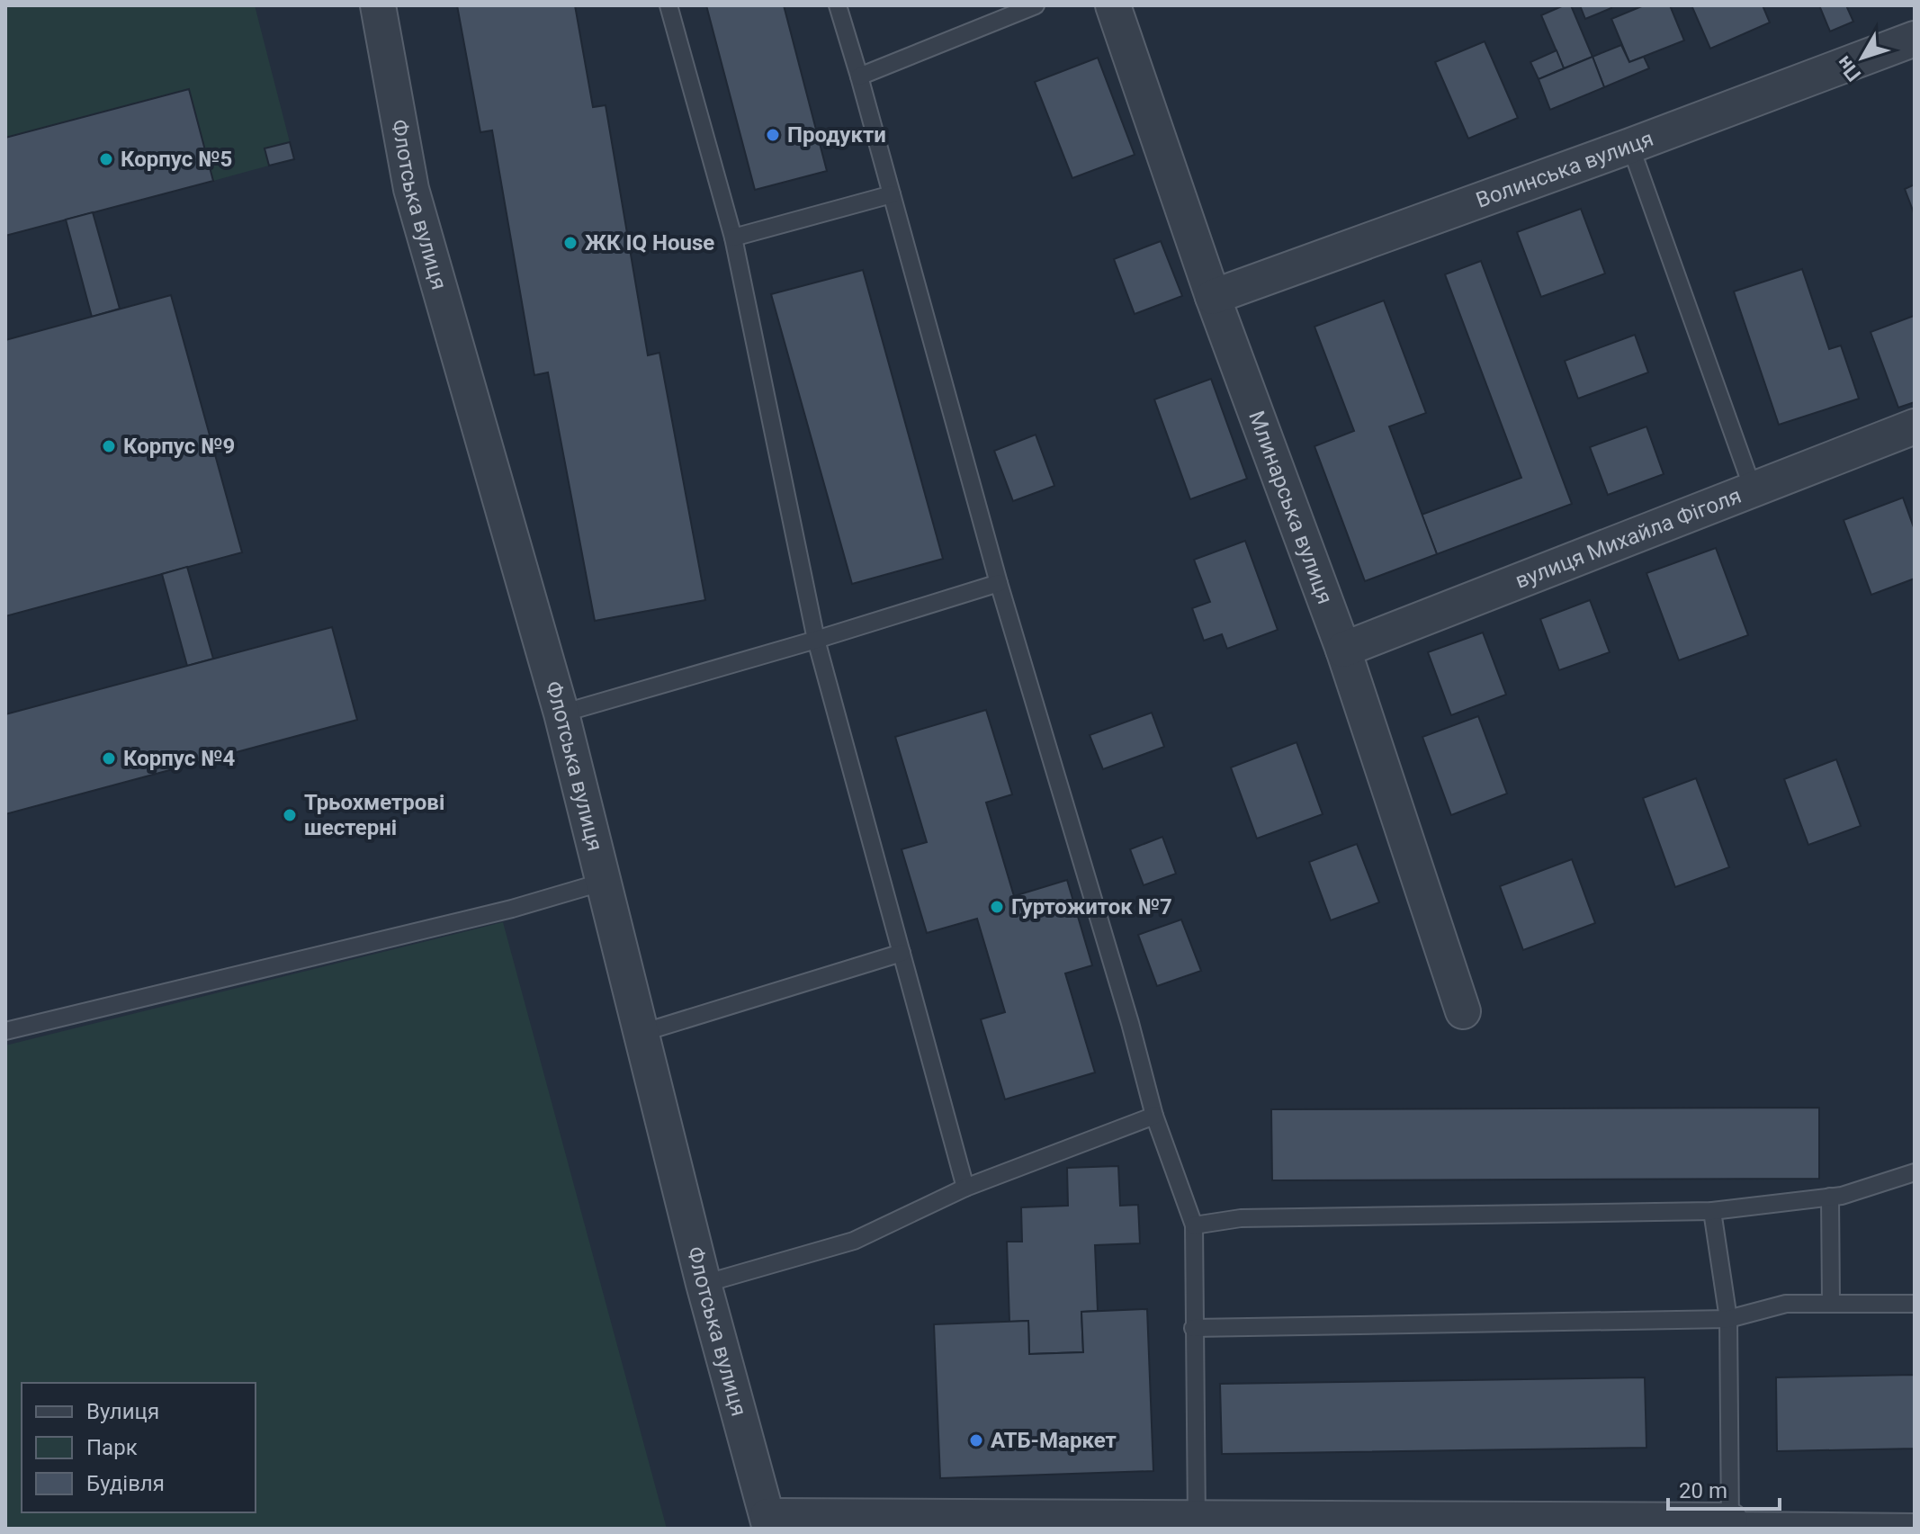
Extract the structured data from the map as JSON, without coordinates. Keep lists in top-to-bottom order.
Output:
{
  "streets": {
    "street": [
      "Волинська вулиця",
      "Флотська вулиця",
      "Млинарська вулиця",
      "вулиця Михайла Фіголя"
    ]
  },
  "crossings": [
    ["Волинська вулиця", "Млинарська вулиця"],
    ["Млинарська вулиця", "вулиця Михайла Фіголя"]
  ],
  "places": [
    "Продукти",
    "Корпус №5",
    "ЖК IQ House",
    "Корпус №9",
    "Корпус №4",
    "Трьохметрові шестерні",
    "Гуртожиток №7",
    "АТБ-Маркет"
  ],
  "legend": ["Вулиця", "Парк", "Будівля"],
  "scale_bar": "20 m",
  "north": "bottom left"
}
